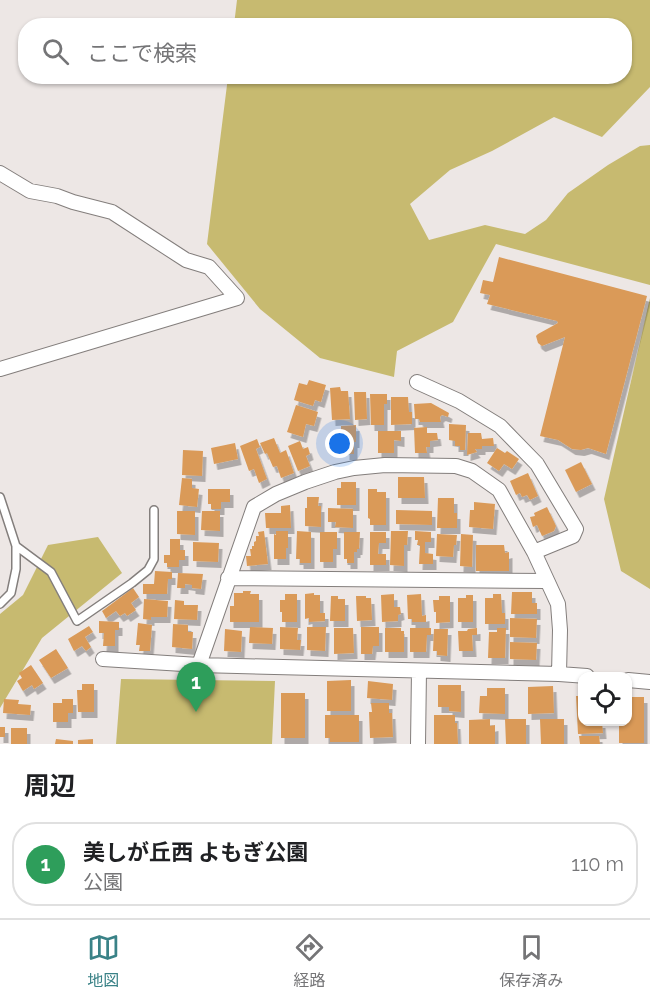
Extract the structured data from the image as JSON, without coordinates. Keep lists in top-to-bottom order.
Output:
{
  "page": {
    "search": "ここで検索",
    "pins": "1",
    "heading": "周辺",
    "list": [
      {
        "mark": "1",
        "name": "美しが丘西 よもぎ公園",
        "note": "公園",
        "value": "110 m"
      }
    ],
    "nav": ["地図", "経路", "保存済み"]
  }
}
